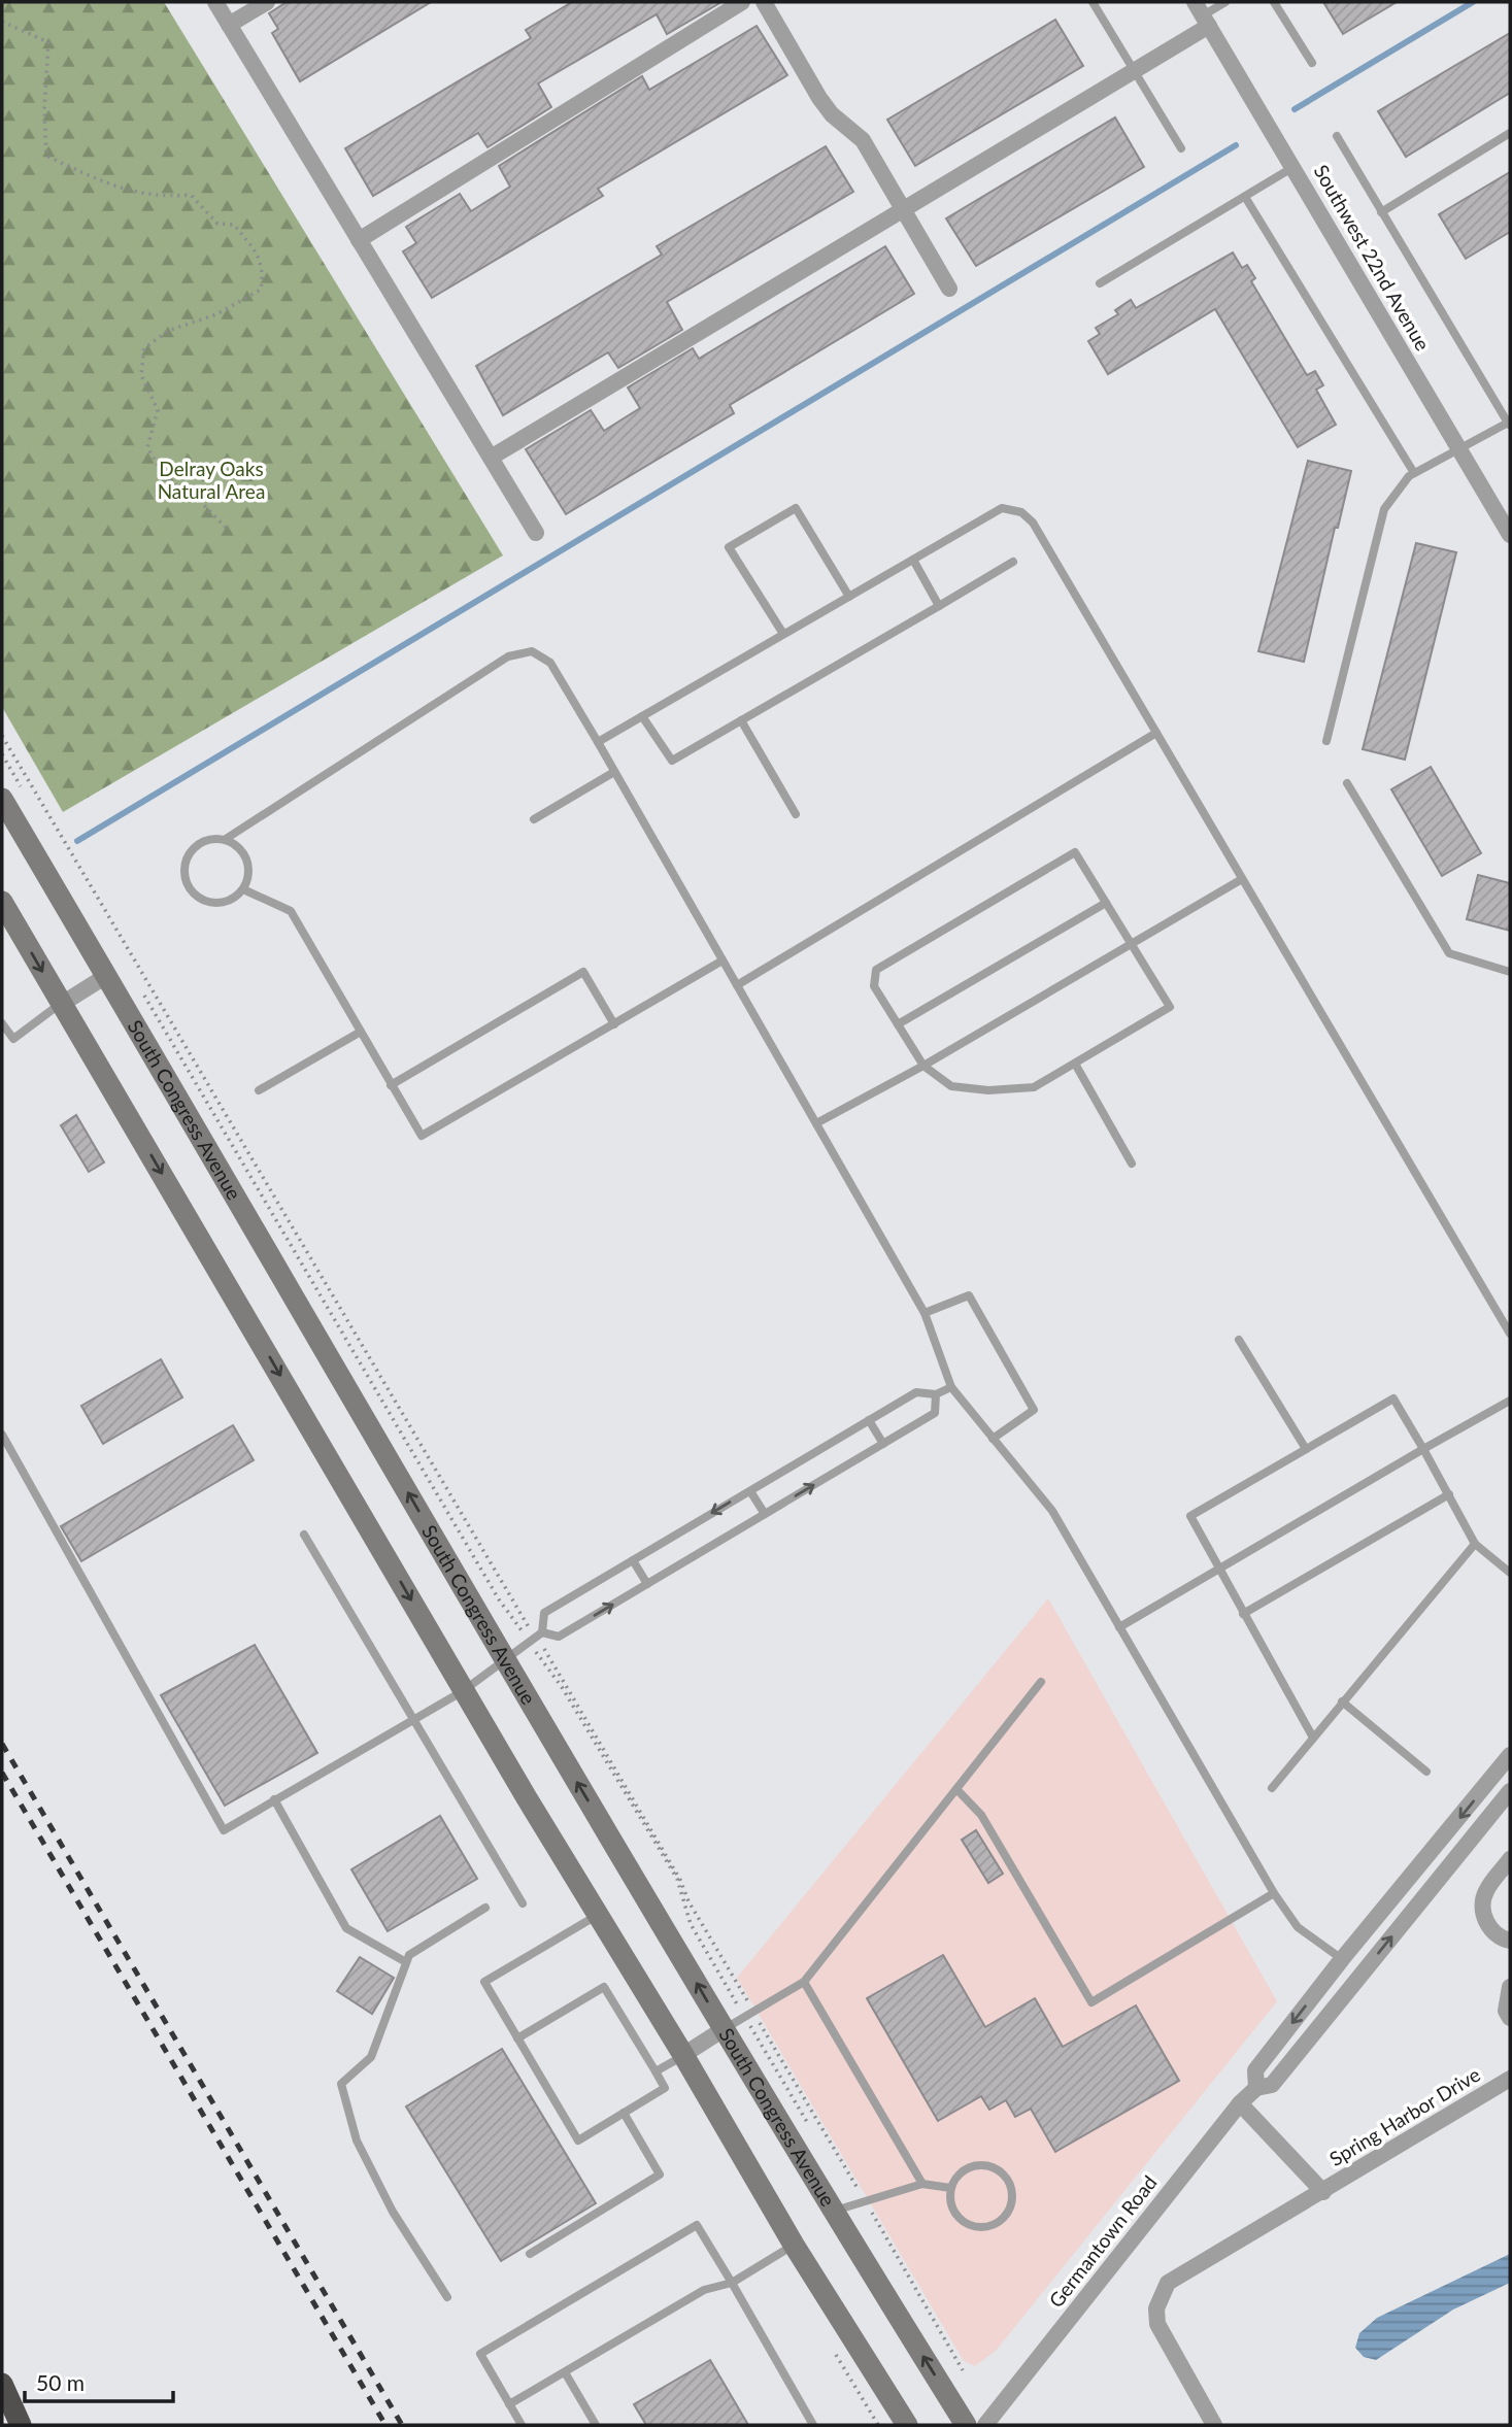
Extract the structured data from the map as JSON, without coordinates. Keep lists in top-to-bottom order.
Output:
{
  "streets": {
    "main road": ["South Congress Avenue"],
    "street": ["Southwest 22nd Avenue", "Spring Harbor Drive", "Germantown Road"]
  },
  "crossings": [
    ["Spring Harbor Drive", "Germantown Road"]
  ],
  "parks": ["Delray Oaks Natural Area"],
  "scale_bar": "50 m"
}
